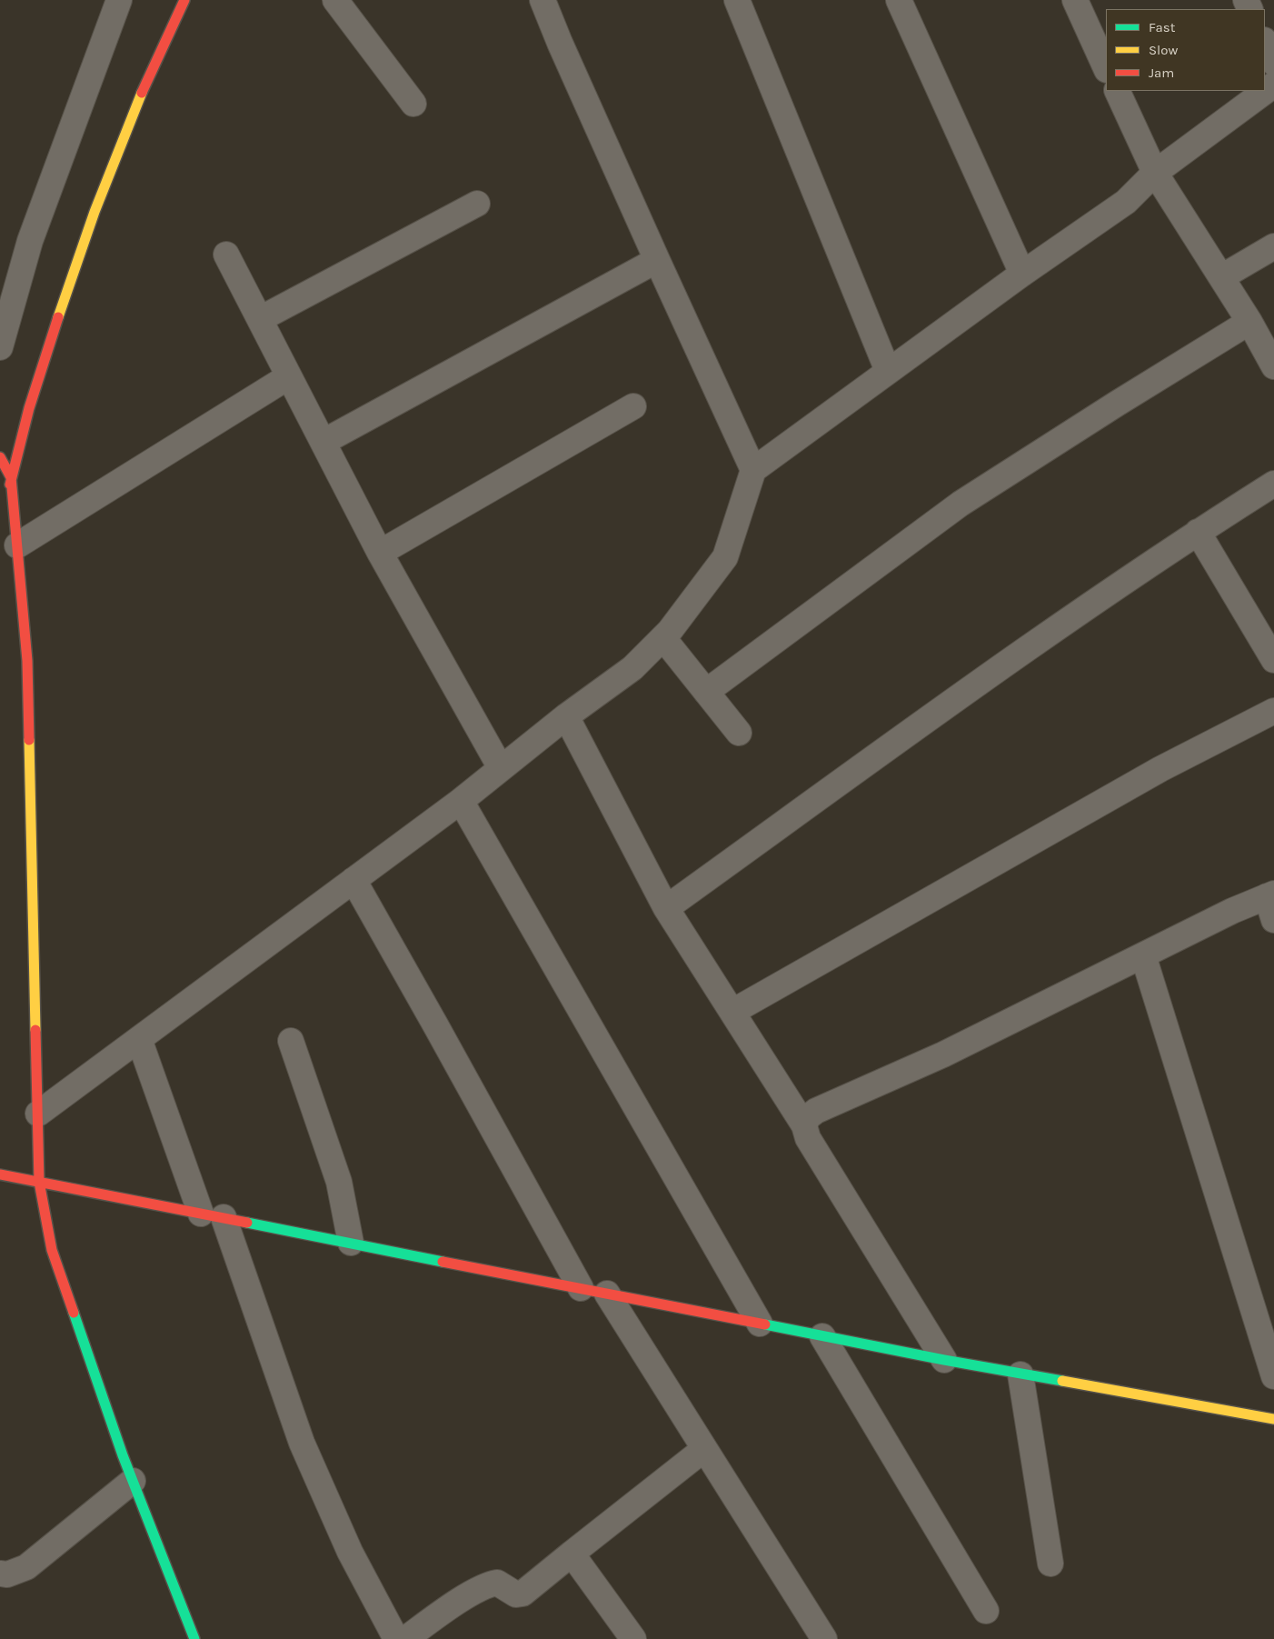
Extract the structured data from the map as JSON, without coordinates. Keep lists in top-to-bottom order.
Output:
{
  "legend": ["Fast", "Slow", "Jam"]
}
